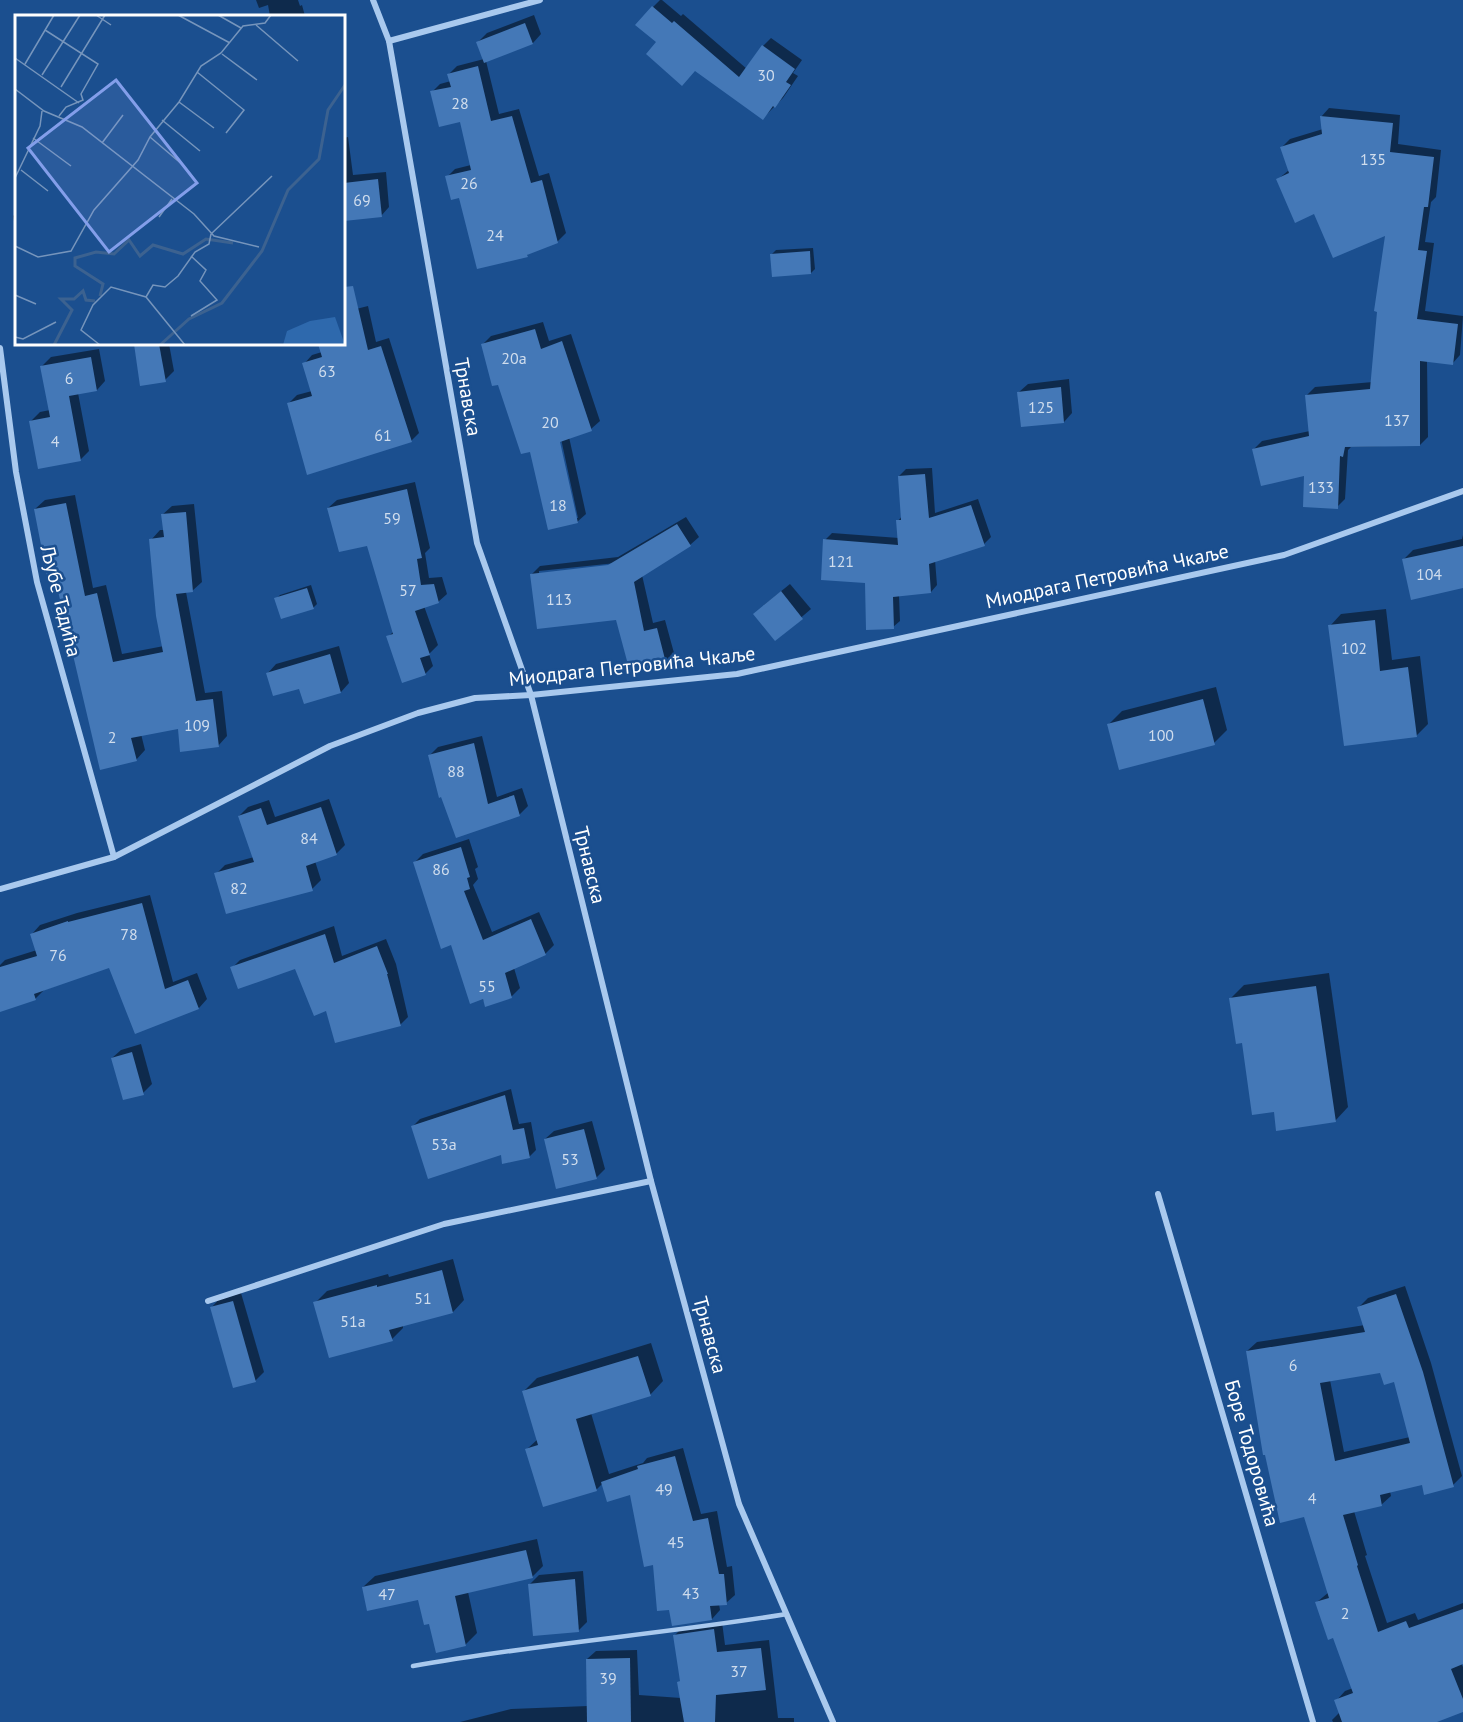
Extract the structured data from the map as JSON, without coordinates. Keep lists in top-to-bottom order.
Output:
{
  "streets": {
    "street": [
      "Трнавска",
      "Миодрага Петровића Чкаље",
      "Љубе Тадића",
      "Боре Тодоровића"
    ]
  },
  "crossings": [
    ["Трнавска", "Миодрага Петровића Чкаље"],
    ["Миодрага Петровића Чкаље", "Љубе Тадића"]
  ],
  "house_numbers": [
    "30",
    "28",
    "135",
    "26",
    "69",
    "24",
    "20a",
    "63",
    "6",
    "125",
    "137",
    "20",
    "61",
    "4",
    "133",
    "18",
    "59",
    "121",
    "104",
    "57",
    "113",
    "102",
    "109",
    "100",
    "2",
    "88",
    "84",
    "86",
    "82",
    "78",
    "76",
    "55",
    "53a",
    "53",
    "51",
    "51a",
    "6",
    "49",
    "4",
    "45",
    "43",
    "47",
    "2",
    "37",
    "39"
  ]
}
